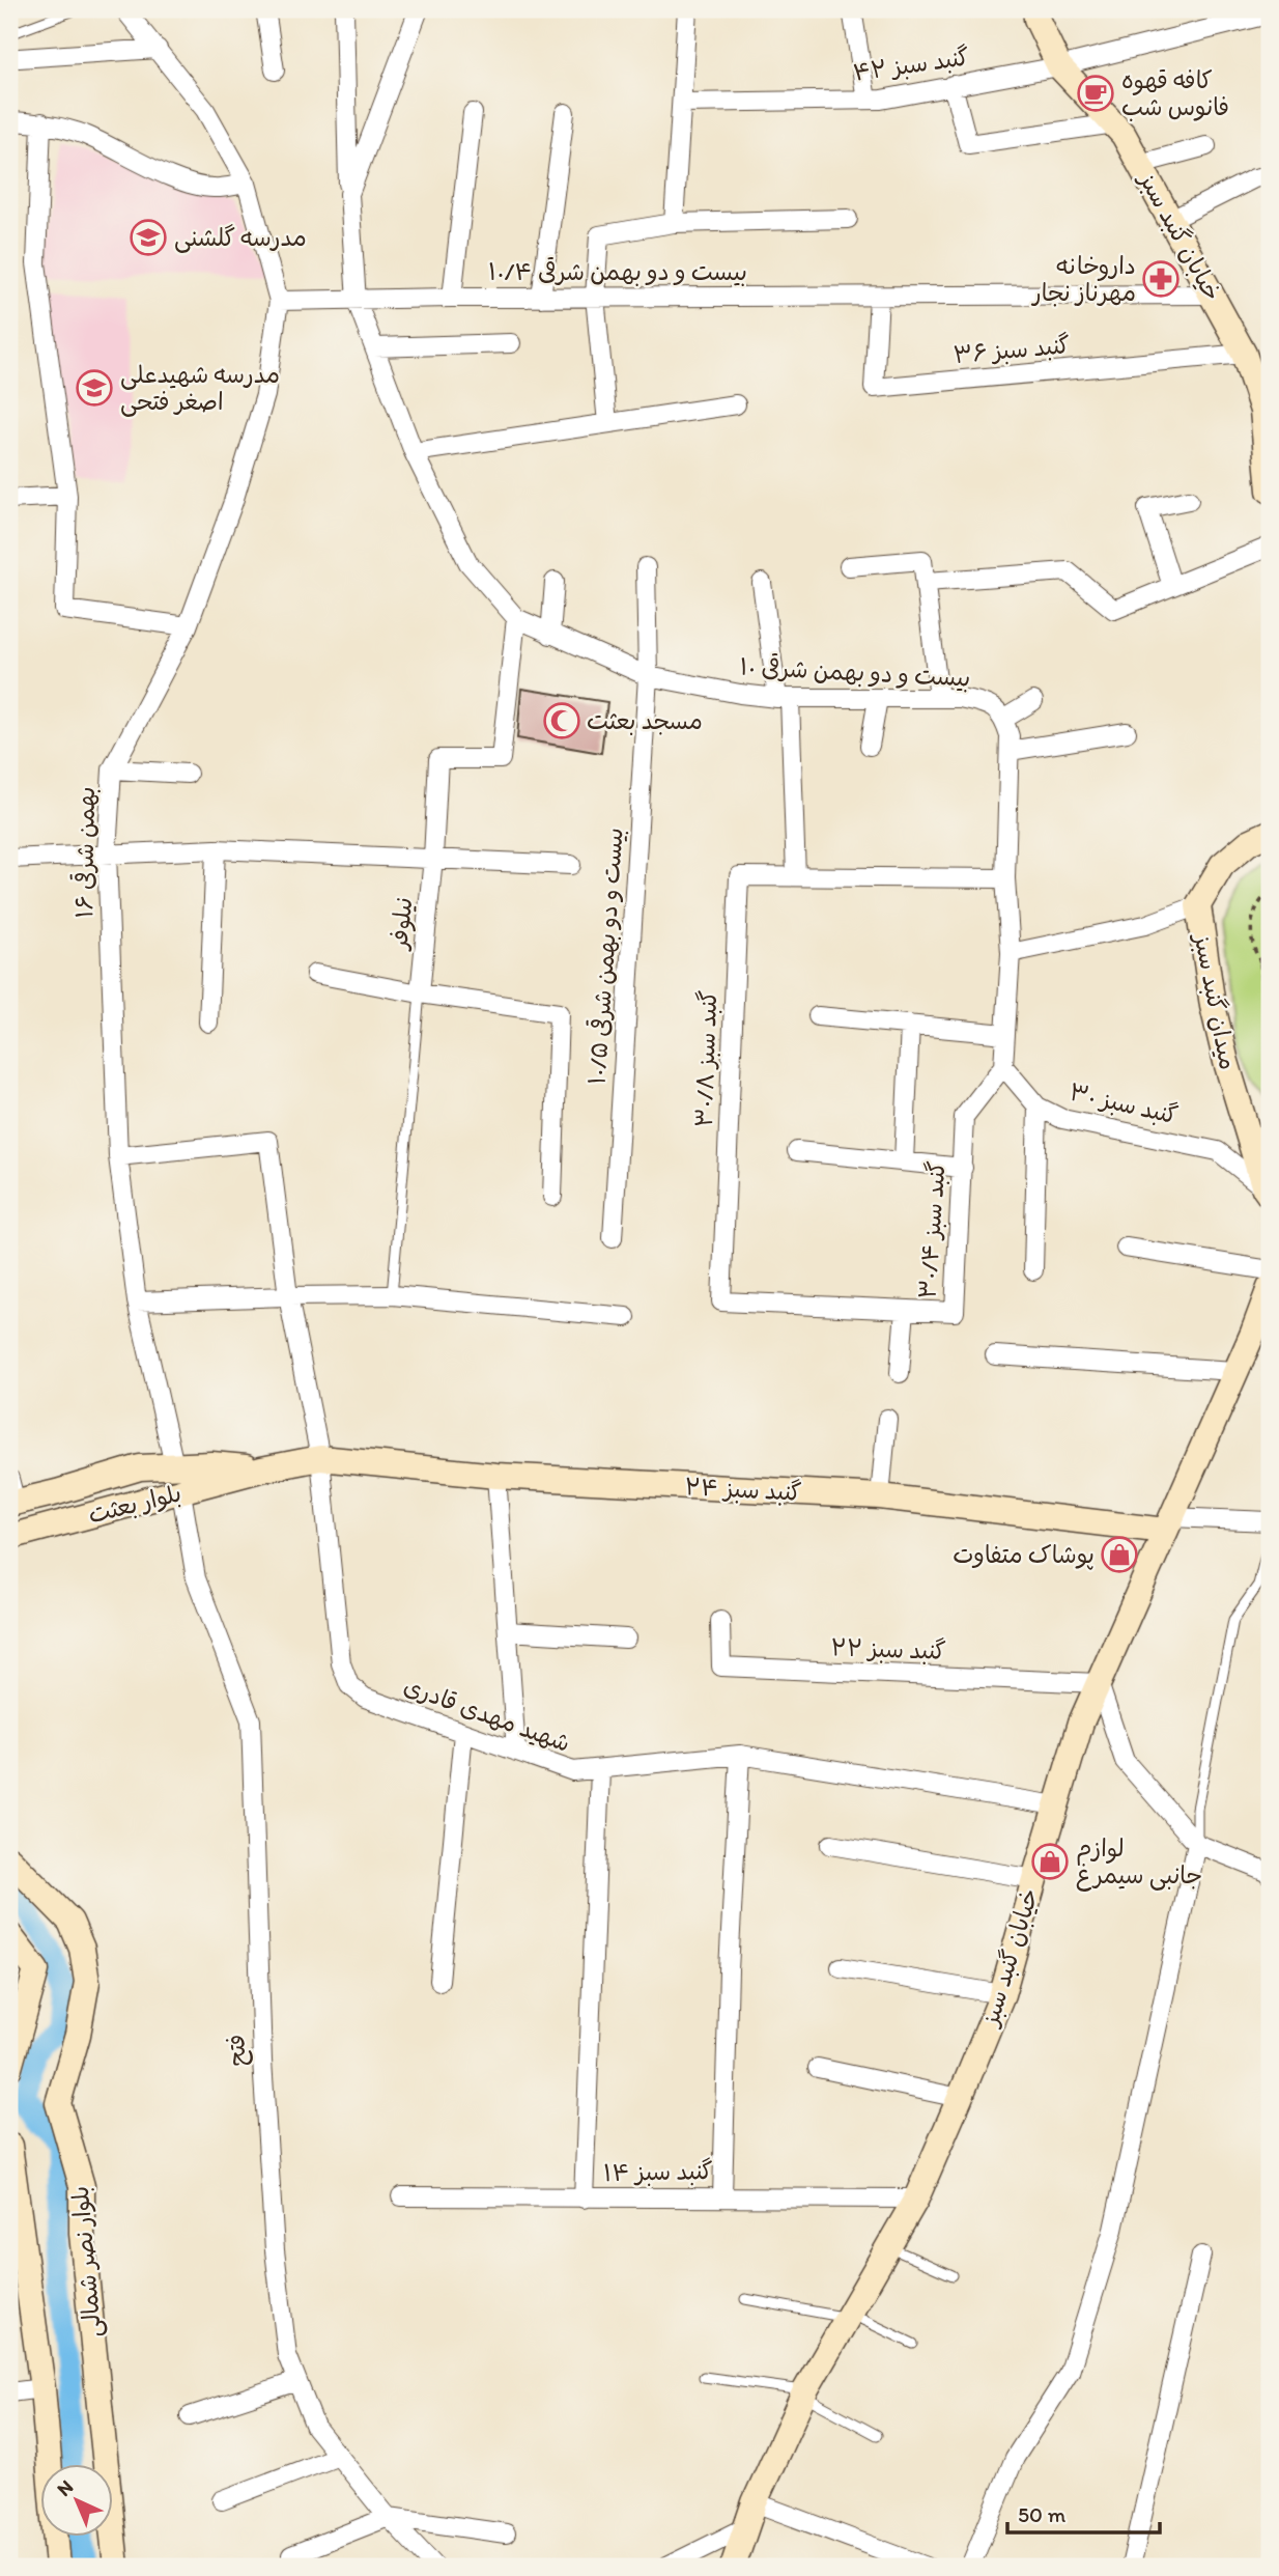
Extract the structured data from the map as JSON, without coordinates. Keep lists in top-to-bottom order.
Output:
{
  "streets": {
    "street": [
      "گنبد سبز ۴۲",
      "خیابان گنبد سبز",
      "بیست و دو بهمن شرقی ۱۰/۴",
      "گنبد سبز ۳۶",
      "بیست و دو بهمن شرقی ۱۰",
      "بهمن شرقی ۱۶",
      "نیلوفر",
      "بیست و دو بهمن شرقی ۱۰/۵",
      "میدان گنبد سبز",
      "گنبد سبز ۳۰/۸",
      "گنبد سبز ۳۰",
      "گنبد سبز ۳۰/۴",
      "گنبد سبز ۲۴",
      "بلوار بعثت",
      "گنبد سبز ۲۲",
      "شهید مهدی قادری",
      "فتح",
      "گنبد سبز ۱۴",
      "بلوار نصر شمالی"
    ]
  },
  "crossings": [
    ["گنبد سبز ۴۲", "خیابان گنبد سبز"],
    ["خیابان گنبد سبز", "بیست و دو بهمن شرقی ۱۰/۴"],
    ["خیابان گنبد سبز", "گنبد سبز ۳۶"],
    ["خیابان گنبد سبز", "گنبد سبز ۲۴"],
    ["خیابان گنبد سبز", "گنبد سبز ۲۲"],
    ["خیابان گنبد سبز", "شهید مهدی قادری"],
    ["خیابان گنبد سبز", "گنبد سبز ۱۴"],
    ["بیست و دو بهمن شرقی ۱۰/۴", "گنبد سبز ۳۶"],
    ["بیست و دو بهمن شرقی ۱۰/۴", "بیست و دو بهمن شرقی ۱۰"],
    ["بیست و دو بهمن شرقی ۱۰", "نیلوفر"],
    ["بیست و دو بهمن شرقی ۱۰", "بیست و دو بهمن شرقی ۱۰/۵"],
    ["بهمن شرقی ۱۶", "بلوار بعثت"],
    ["بهمن شرقی ۱۶", "شهید مهدی قادری"],
    ["میدان گنبد سبز", "گنبد سبز ۳۰"],
    ["گنبد سبز ۳۰/۸", "گنبد سبز ۳۰/۴"],
    ["گنبد سبز ۳۰", "گنبد سبز ۳۰/۴"],
    ["گنبد سبز ۲۴", "بلوار بعثت"],
    ["گنبد سبز ۲۴", "شهید مهدی قادری"],
    ["بلوار بعثت", "شهید مهدی قادری"],
    ["بلوار بعثت", "فتح"]
  ],
  "places": {
    "cafe": ["کافه قهوه فانوس شب"],
    "school or university": ["مدرسه گلشنی", "مدرسه شهیدعلی اصغر فتحی"],
    "pharmacy": ["داروخانه مهرناز نجار"],
    "mosque": ["مسجد بعثت"],
    "shop": ["پوشاک متفاوت", "لوازم جانبی سیمرغ"]
  },
  "scale_bar": "50 m",
  "north": "top left"
}
